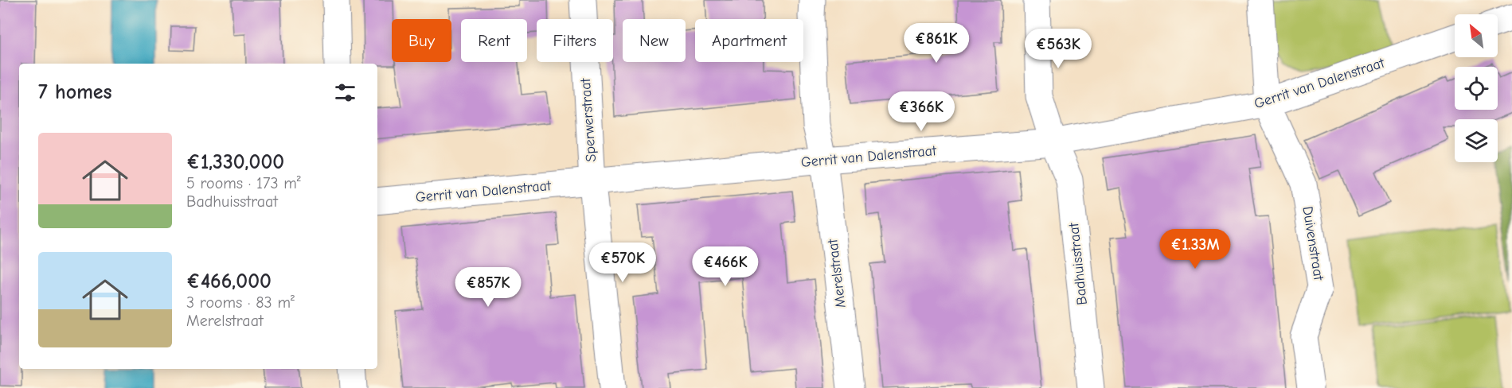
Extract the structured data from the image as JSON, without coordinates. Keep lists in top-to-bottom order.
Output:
{
  "streets": {
    "street": [
      "Gerrit van Dalenstraat",
      "Sperwerstraat",
      "Duivenstraat",
      "Badhuisstraat",
      "Merelstraat"
    ]
  },
  "crossings": [
    ["Gerrit van Dalenstraat", "Sperwerstraat"],
    ["Gerrit van Dalenstraat", "Duivenstraat"],
    ["Gerrit van Dalenstraat", "Badhuisstraat"],
    ["Gerrit van Dalenstraat", "Merelstraat"]
  ],
  "north": "top left",
  "page": {
    "chip": [
      "Buy",
      "Rent",
      "Filters",
      "New",
      "Apartment"
    ],
    "price": [
      "€861K",
      "€563K",
      "€366K",
      "€1.33M",
      "€570K",
      "€466K",
      "€857K"
    ],
    "heading": "7 homes",
    "list": [
      {
        "name": "€1,330,000",
        "note": "5 rooms · 173 m² · Badhuisstraat"
      },
      {
        "name": "€466,000",
        "note": "3 rooms · 83 m² · Merelstraat"
      }
    ]
  }
}
